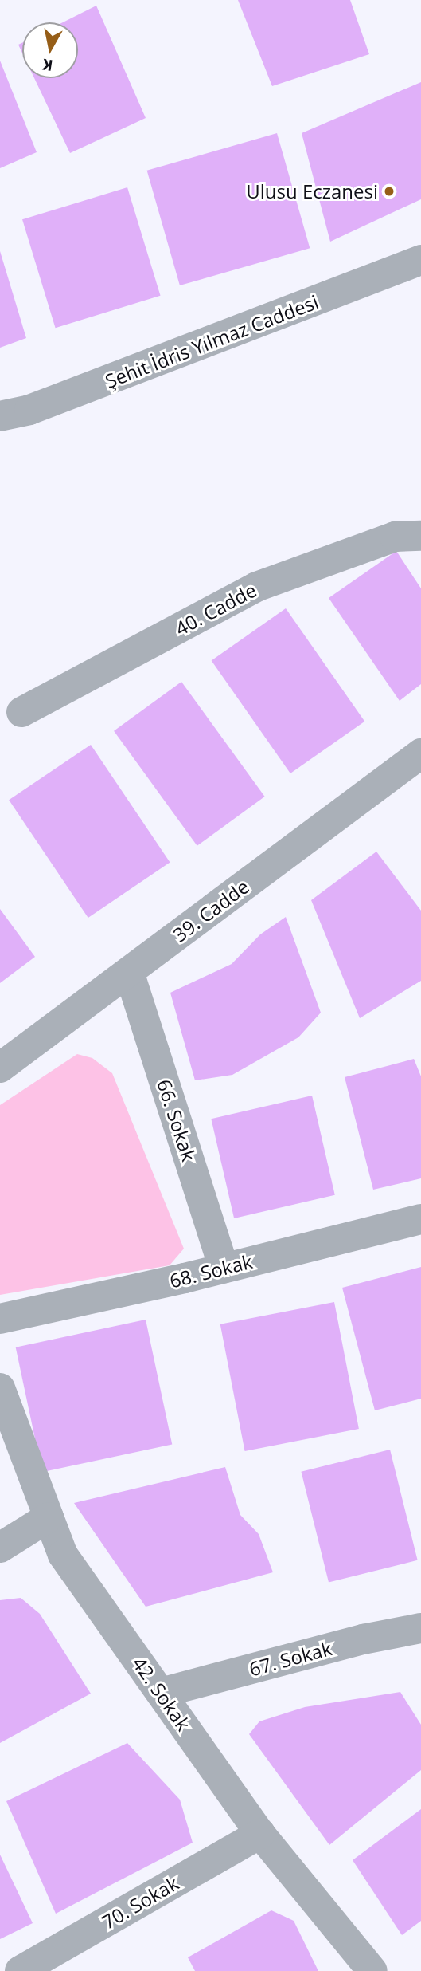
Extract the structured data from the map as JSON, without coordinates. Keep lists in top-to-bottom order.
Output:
{
  "streets": {
    "street": [
      "Şehit İdris Yılmaz Caddesi",
      "40. Cadde",
      "39. Cadde",
      "66. Sokak",
      "68. Sokak",
      "67. Sokak",
      "42. Sokak",
      "70. Sokak"
    ]
  },
  "crossings": [
    ["39. Cadde", "66. Sokak"],
    ["66. Sokak", "68. Sokak"],
    ["67. Sokak", "42. Sokak"],
    ["42. Sokak", "70. Sokak"]
  ],
  "places": ["Ulusu Eczanesi"],
  "north": "bottom"
}
